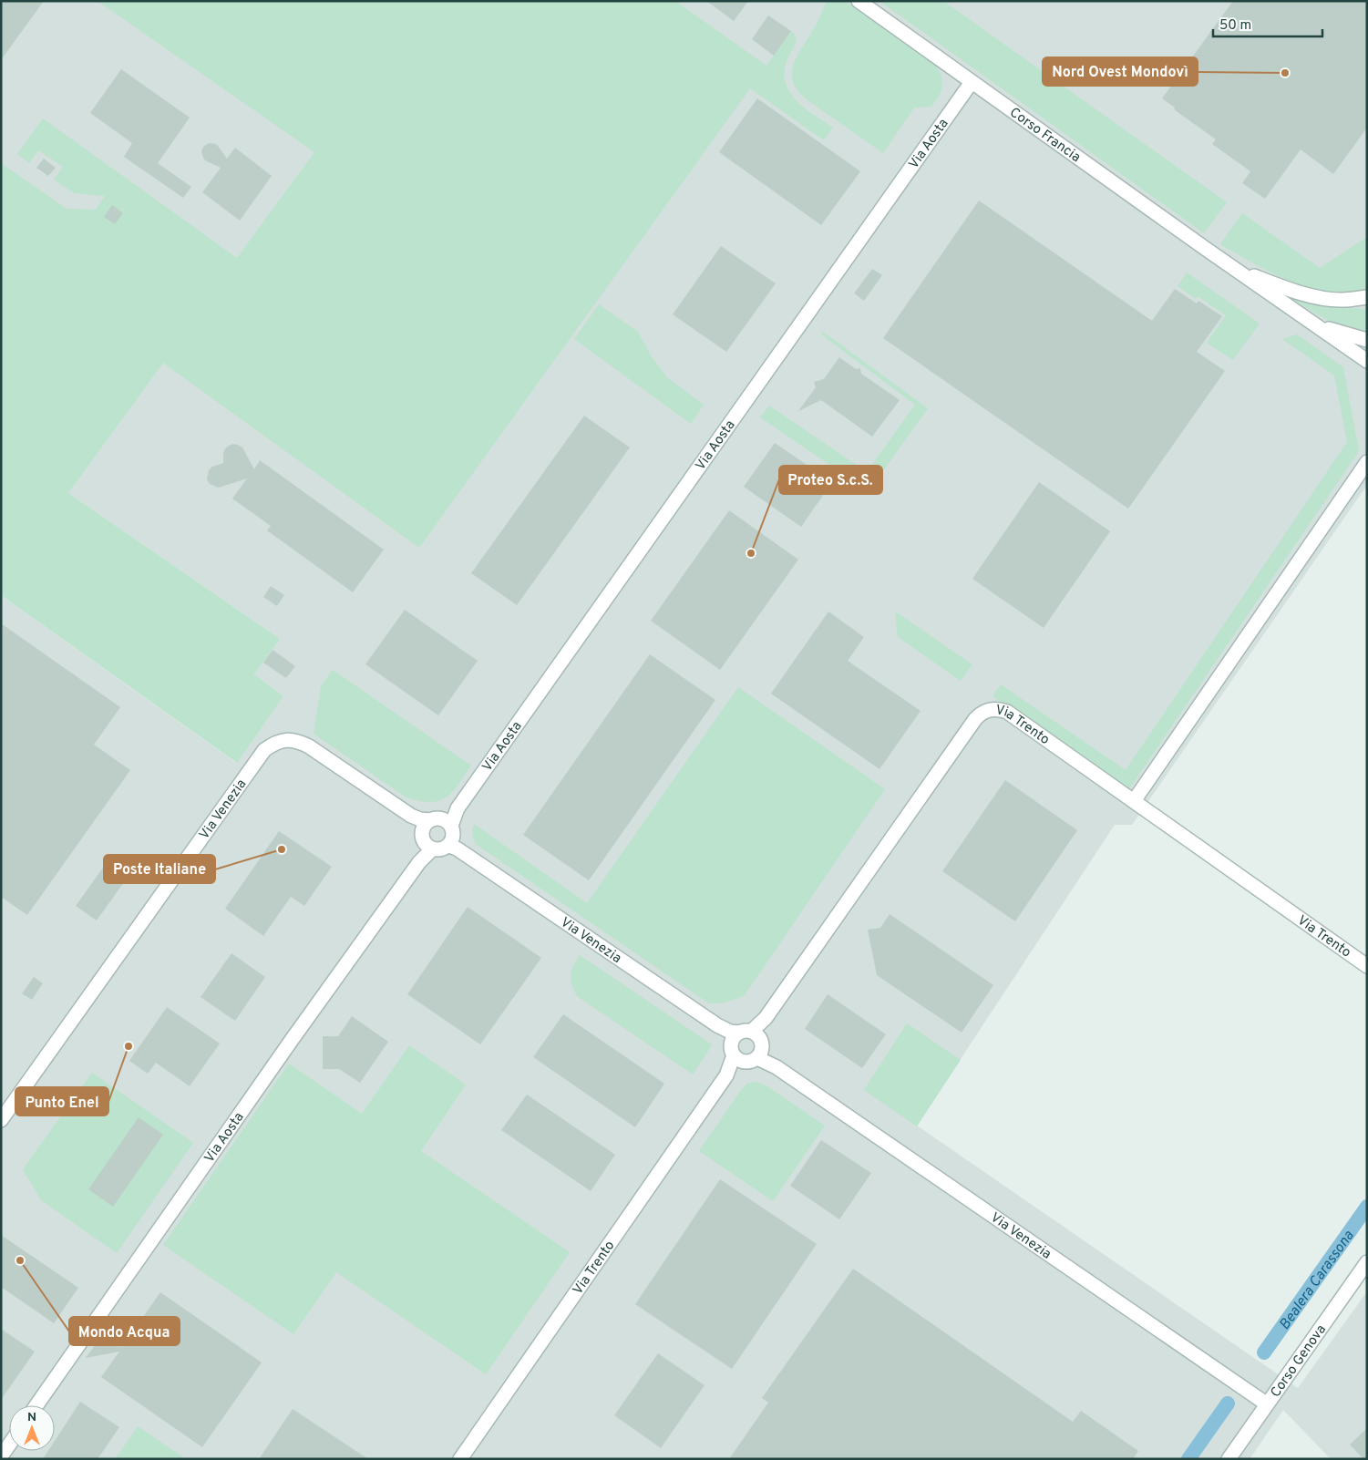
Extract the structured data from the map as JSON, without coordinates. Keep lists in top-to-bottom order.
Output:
{
  "streets": {
    "street": [
      "Corso Francia",
      "Via Aosta",
      "Via Trento",
      "Via Venezia",
      "Corso Genova"
    ]
  },
  "crossings": [
    ["Corso Francia", "Via Aosta"],
    ["Via Aosta", "Via Venezia"],
    ["Via Trento", "Via Venezia"],
    ["Via Venezia", "Corso Genova"]
  ],
  "water": ["Bealera Carassona"],
  "places": [
    "Nord Ovest Mondovì",
    "Proteo S.c.S.",
    "Poste Italiane",
    "Punto Enel",
    "Mondo Acqua"
  ],
  "scale_bar": "50 m",
  "north": "top"
}
